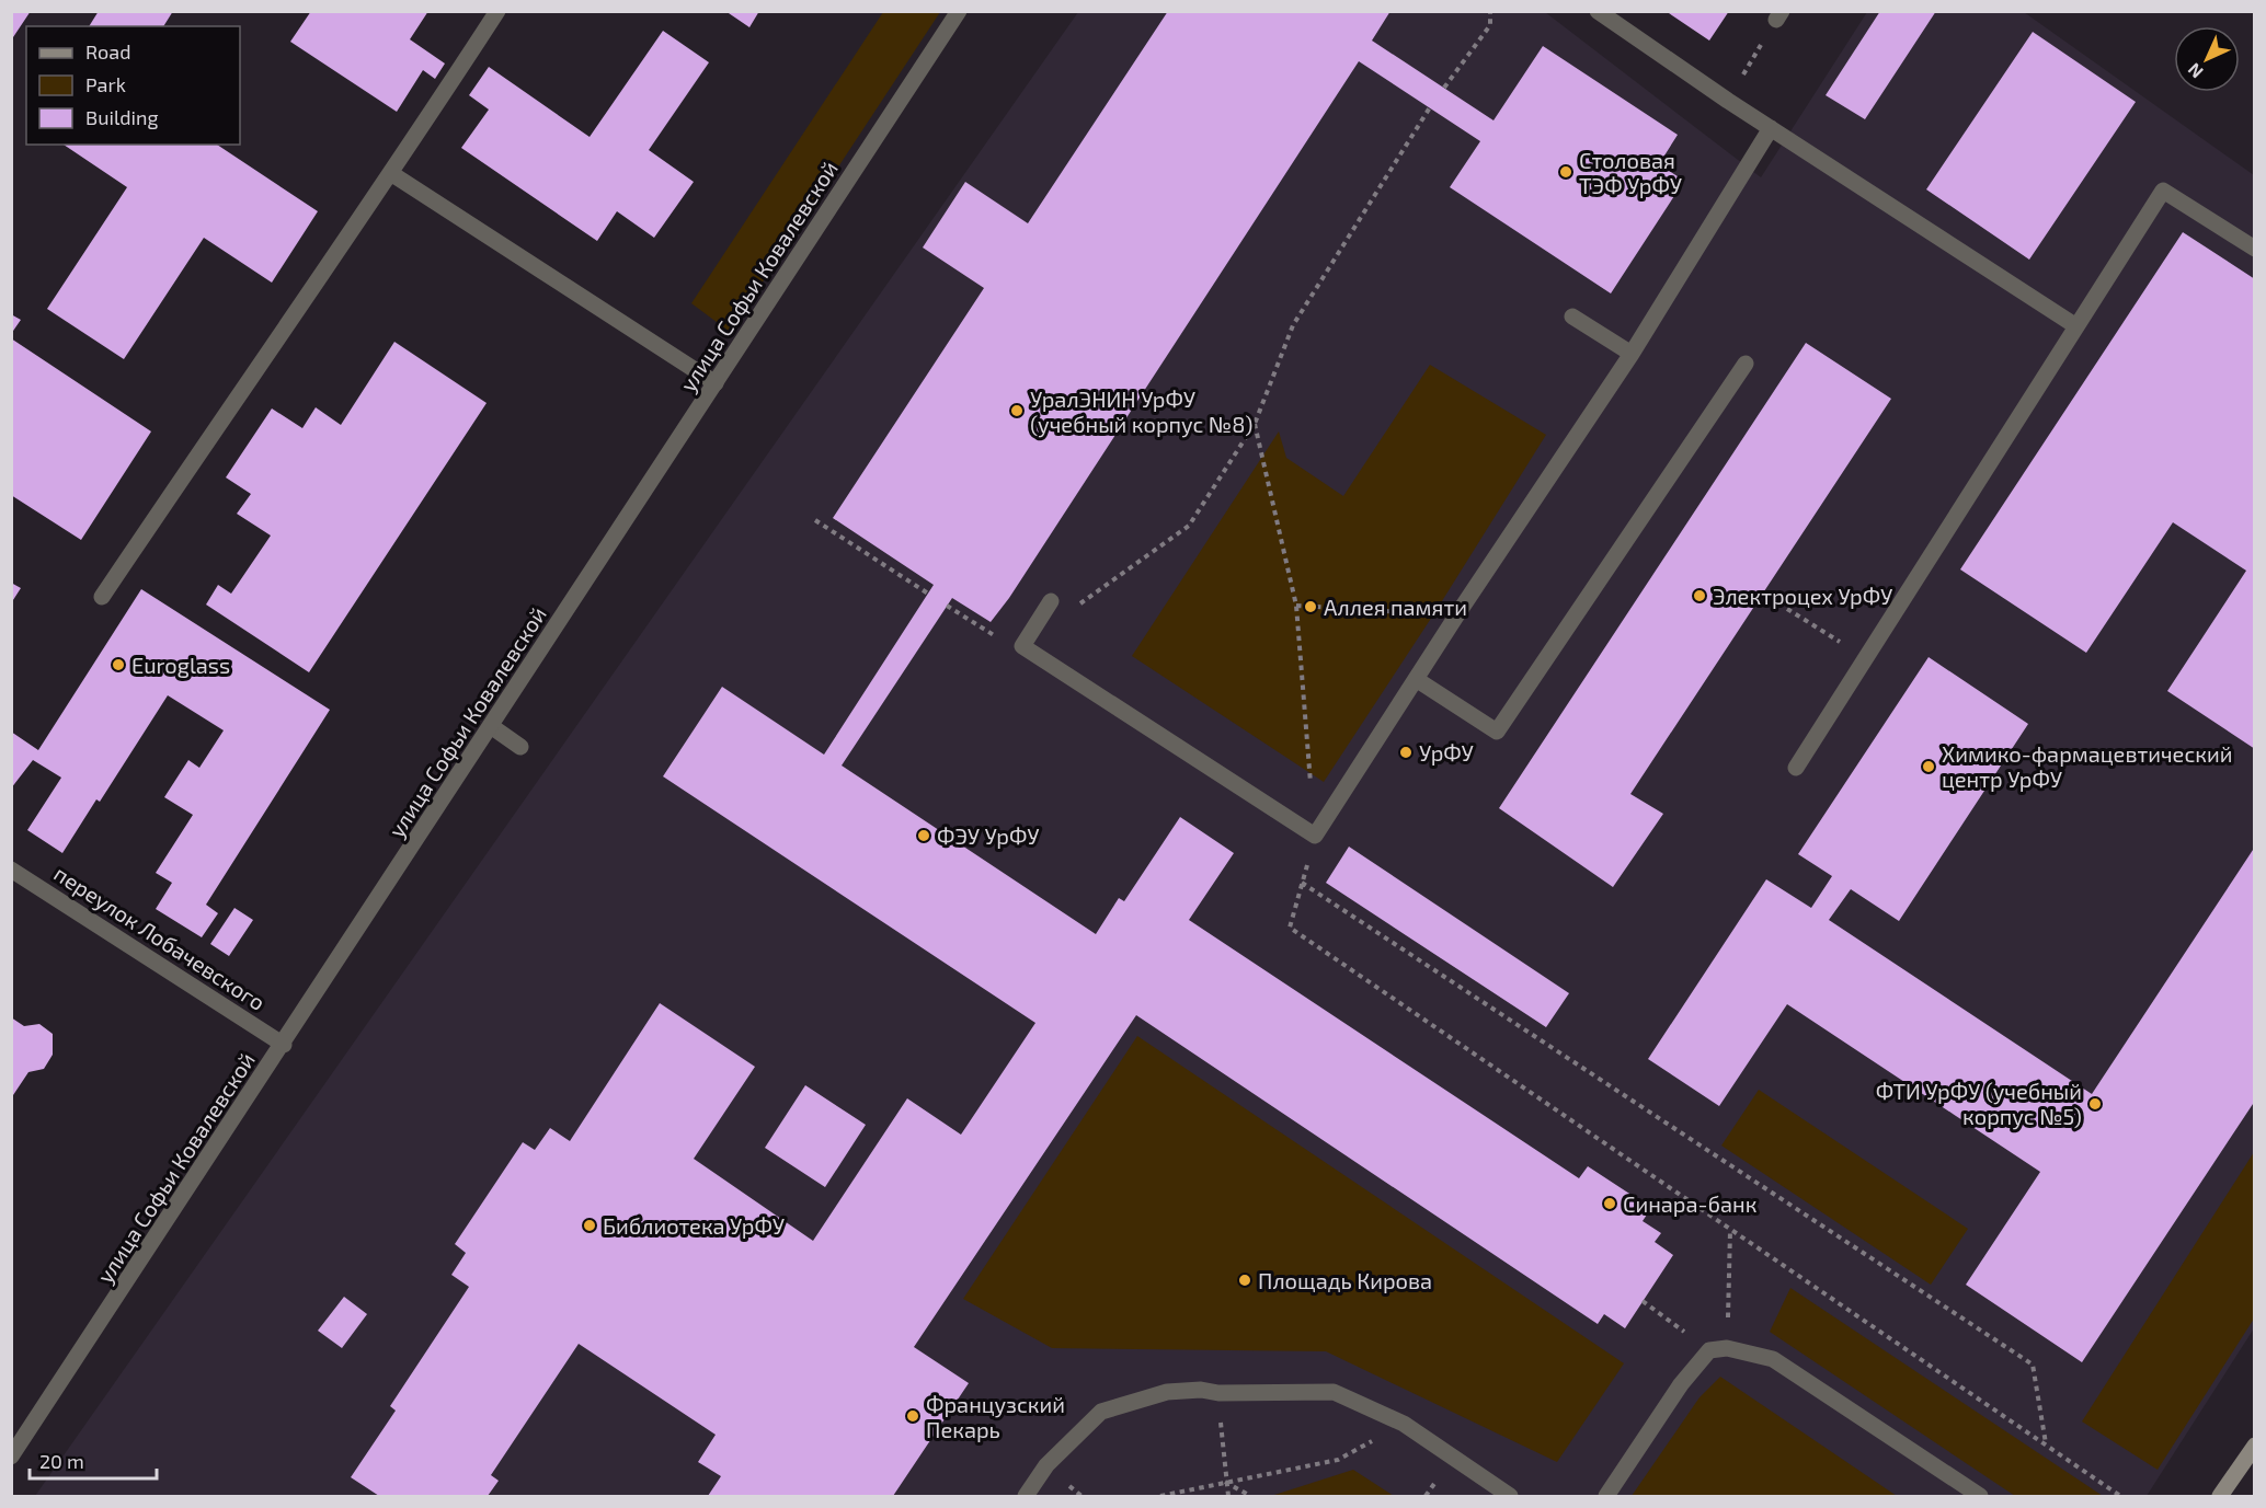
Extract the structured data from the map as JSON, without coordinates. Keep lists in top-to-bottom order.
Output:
{
  "streets": {
    "street": ["улица Софьи Ковалевской", "переулок Лобачевского"]
  },
  "crossings": [
    ["улица Софьи Ковалевской", "переулок Лобачевского"]
  ],
  "places": [
    "Столовая ТЭФ УрФУ",
    "УралЭНИН УрФУ (учебный корпус №8)",
    "Электроцех УрФУ",
    "Аллея памяти",
    "Euroglass",
    "УрФУ",
    "Химико-фармацевтический центр УрФУ",
    "ФЭУ УрФУ",
    "ФТИ УрФУ (учебный корпус №5)",
    "Синара-банк",
    "Библиотека УрФУ",
    "Площадь Кирова",
    "Французский Пекарь"
  ],
  "legend": ["Road", "Park", "Building"],
  "scale_bar": "20 m",
  "north": "bottom left"
}
